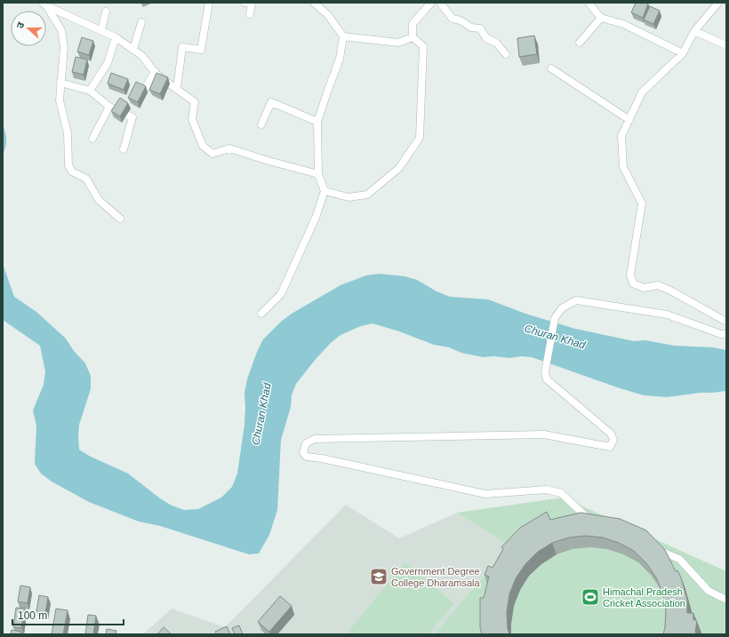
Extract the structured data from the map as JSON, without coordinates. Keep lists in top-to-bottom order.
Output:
{
  "water": ["Churan Khad"],
  "places": {
    "school or university": ["Government Degree College Dharamsala"],
    "sports": ["Himachal Pradesh Cricket Association"]
  },
  "scale_bar": "100 m",
  "north": "left"
}
